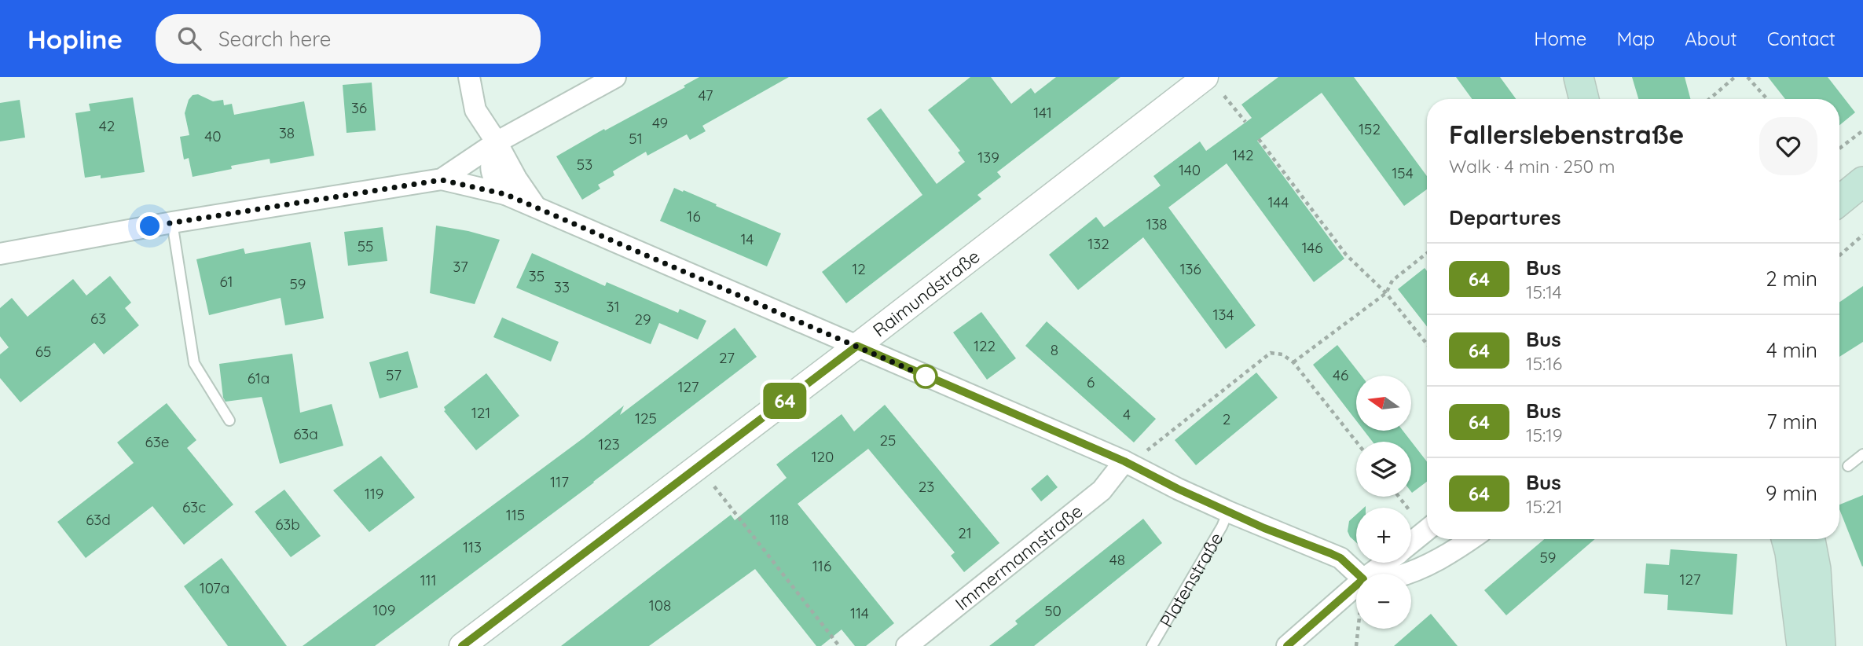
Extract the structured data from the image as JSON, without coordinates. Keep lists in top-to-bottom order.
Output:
{
  "streets": {
    "street": ["Raimundstraße", "Immermannstraße"],
    "lane": ["Platenstraße"]
  },
  "lines": ["bus line 64"],
  "house_numbers": [
    "47",
    "36",
    "141",
    "49",
    "42",
    "152",
    "38",
    "40",
    "51",
    "142",
    "139",
    "53",
    "140",
    "154",
    "144",
    "16",
    "138",
    "14",
    "132",
    "55",
    "146",
    "37",
    "12",
    "136",
    "35",
    "61",
    "59",
    "33",
    "31",
    "134",
    "63",
    "29",
    "122",
    "8",
    "65",
    "27",
    "57",
    "46",
    "61a",
    "6",
    "127",
    "121",
    "4",
    "125",
    "2",
    "63a",
    "25",
    "63e",
    "123",
    "120",
    "117",
    "23",
    "119",
    "63c",
    "115",
    "63d",
    "118",
    "63b",
    "21",
    "113",
    "59",
    "48",
    "116",
    "127",
    "111",
    "107a",
    "108",
    "109",
    "50",
    "114"
  ],
  "north": "left",
  "page": {
    "header": "Hopline",
    "search": "Search here",
    "nav": [
      "Home",
      "Map",
      "About",
      "Contact"
    ],
    "on_map": "64",
    "heading": [
      ["Fallerslebenstraße", "Walk · 4 min · 250 m"],
      "Departures"
    ],
    "list": [
      {
        "mark": "64",
        "name": "Bus",
        "note": "15:14",
        "value": "2 min"
      },
      {
        "mark": "64",
        "name": "Bus",
        "note": "15:16",
        "value": "4 min"
      },
      {
        "mark": "64",
        "name": "Bus",
        "note": "15:19",
        "value": "7 min"
      },
      {
        "mark": "64",
        "name": "Bus",
        "note": "15:21",
        "value": "9 min"
      }
    ],
    "map_buttons": ["+", "−"]
  }
}
